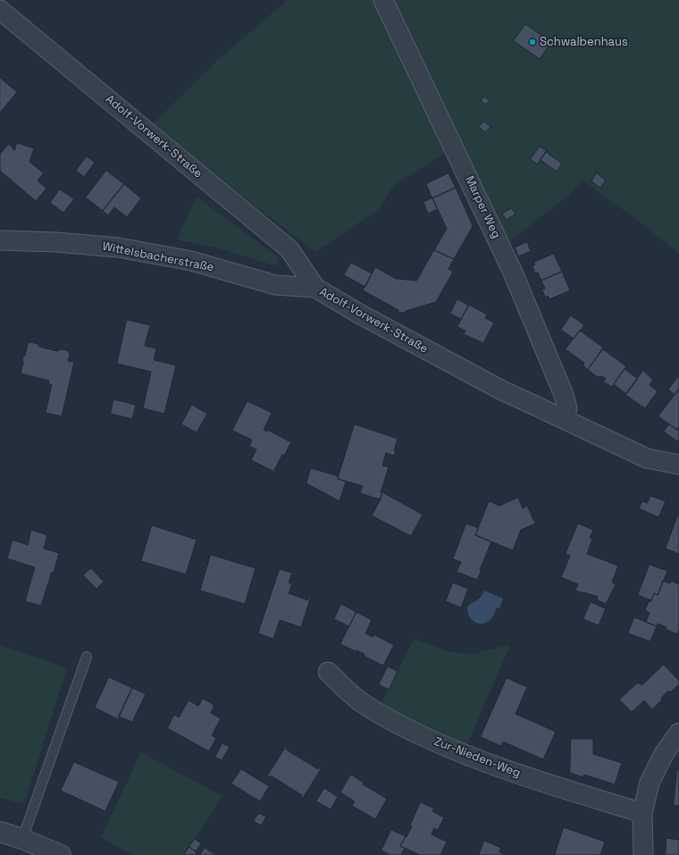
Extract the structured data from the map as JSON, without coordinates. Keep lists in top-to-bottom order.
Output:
{
  "streets": {
    "street": [
      "Adolf-Vorwerk-Straße",
      "Marper Weg",
      "Wittelsbacherstraße",
      "Zur-Nieden-Weg"
    ]
  },
  "crossings": [
    ["Adolf-Vorwerk-Straße", "Marper Weg"],
    ["Adolf-Vorwerk-Straße", "Wittelsbacherstraße"]
  ],
  "places": ["Schwalbenhaus"]
}
